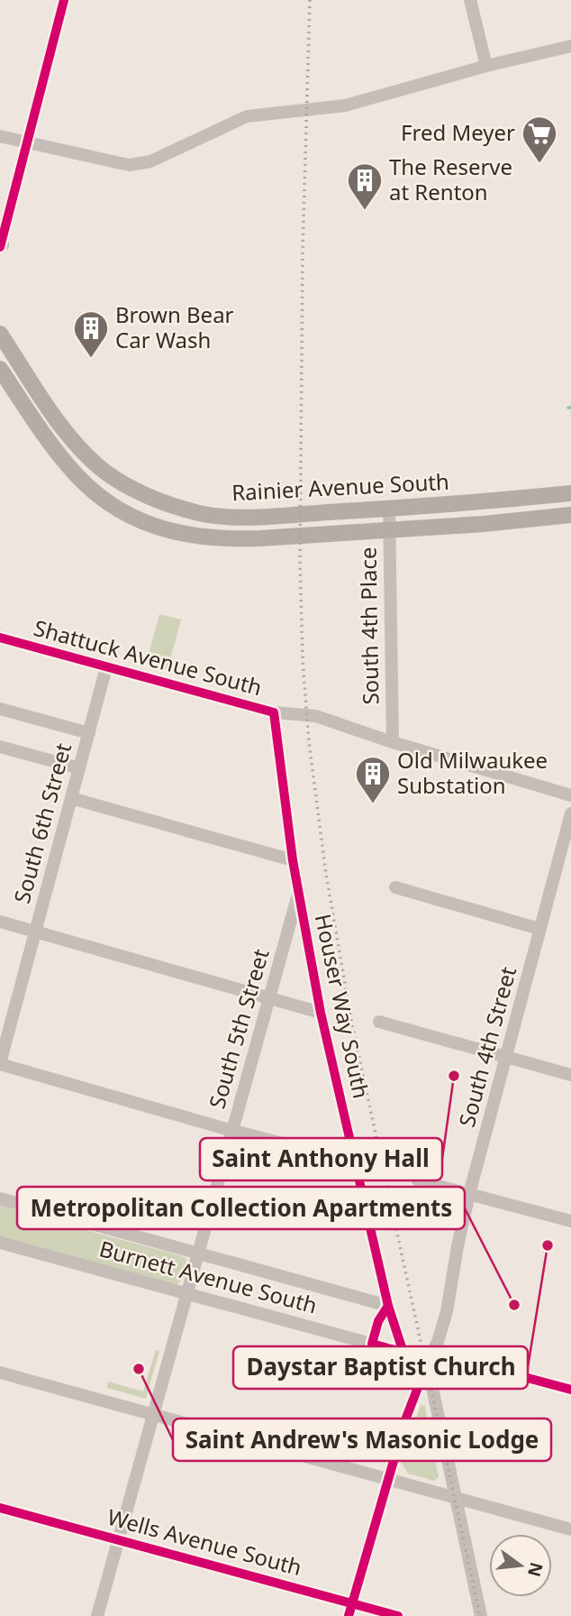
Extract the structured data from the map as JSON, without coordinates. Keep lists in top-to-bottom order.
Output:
{
  "streets": {
    "main road": ["Rainier Avenue South"],
    "street": [
      "South 4th Place",
      "Shattuck Avenue South",
      "South 6th Street",
      "Houser Way South",
      "South 5th Street",
      "South 4th Street",
      "Burnett Avenue South",
      "Wells Avenue South"
    ]
  },
  "crossings": [
    ["Rainier Avenue South", "South 4th Place"],
    ["South 4th Place", "Shattuck Avenue South"],
    ["Shattuck Avenue South", "South 6th Street"],
    ["Shattuck Avenue South", "Houser Way South"],
    ["Houser Way South", "South 5th Street"],
    ["Houser Way South", "Burnett Avenue South"],
    ["South 5th Street", "Burnett Avenue South"],
    ["South 5th Street", "Wells Avenue South"],
    ["South 4th Street", "Burnett Avenue South"],
    ["South 4th Street", "Wells Avenue South"]
  ],
  "places": {
    "supermarket": ["Fred Meyer"],
    "building": ["The Reserve at Renton", "Brown Bear Car Wash", "Old Milwaukee Substation"],
    "other": [
      "Saint Anthony Hall",
      "Daystar Baptist Church",
      "Metropolitan Collection Apartments",
      "Saint Andrew's Masonic Lodge"
    ]
  },
  "north": "right"
}
